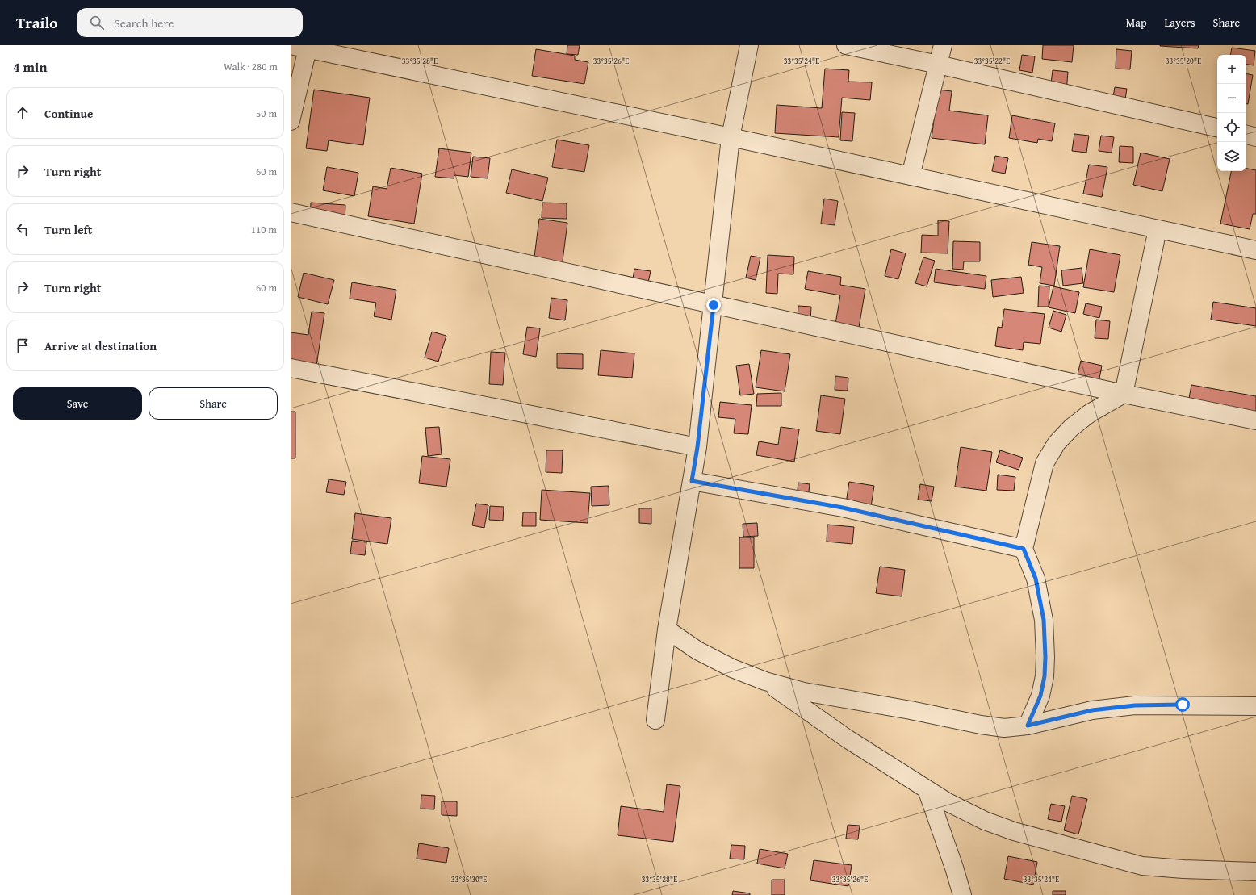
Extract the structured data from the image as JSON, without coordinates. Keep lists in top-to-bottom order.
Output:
{
  "page": {
    "header": "Trailo",
    "search": "Search here",
    "nav": ["Map", "Layers", "Share"],
    "heading": ["4 min", "Walk · 280 m"],
    "map_buttons": ["+", "−"],
    "list": [
      ["Continue", "50 m"],
      ["Turn right", "60 m"],
      ["Turn left", "110 m"],
      ["Turn right", "60 m"],
      "Arrive at destination"
    ],
    "buttons": ["Save", "Share"]
  },
  "coordinates": [
    "33°35'28\"E",
    "33°35'26\"E",
    "33°35'24\"E",
    "33°35'22\"E",
    "33°35'20\"E",
    "33°35'30\"E"
  ]
}
